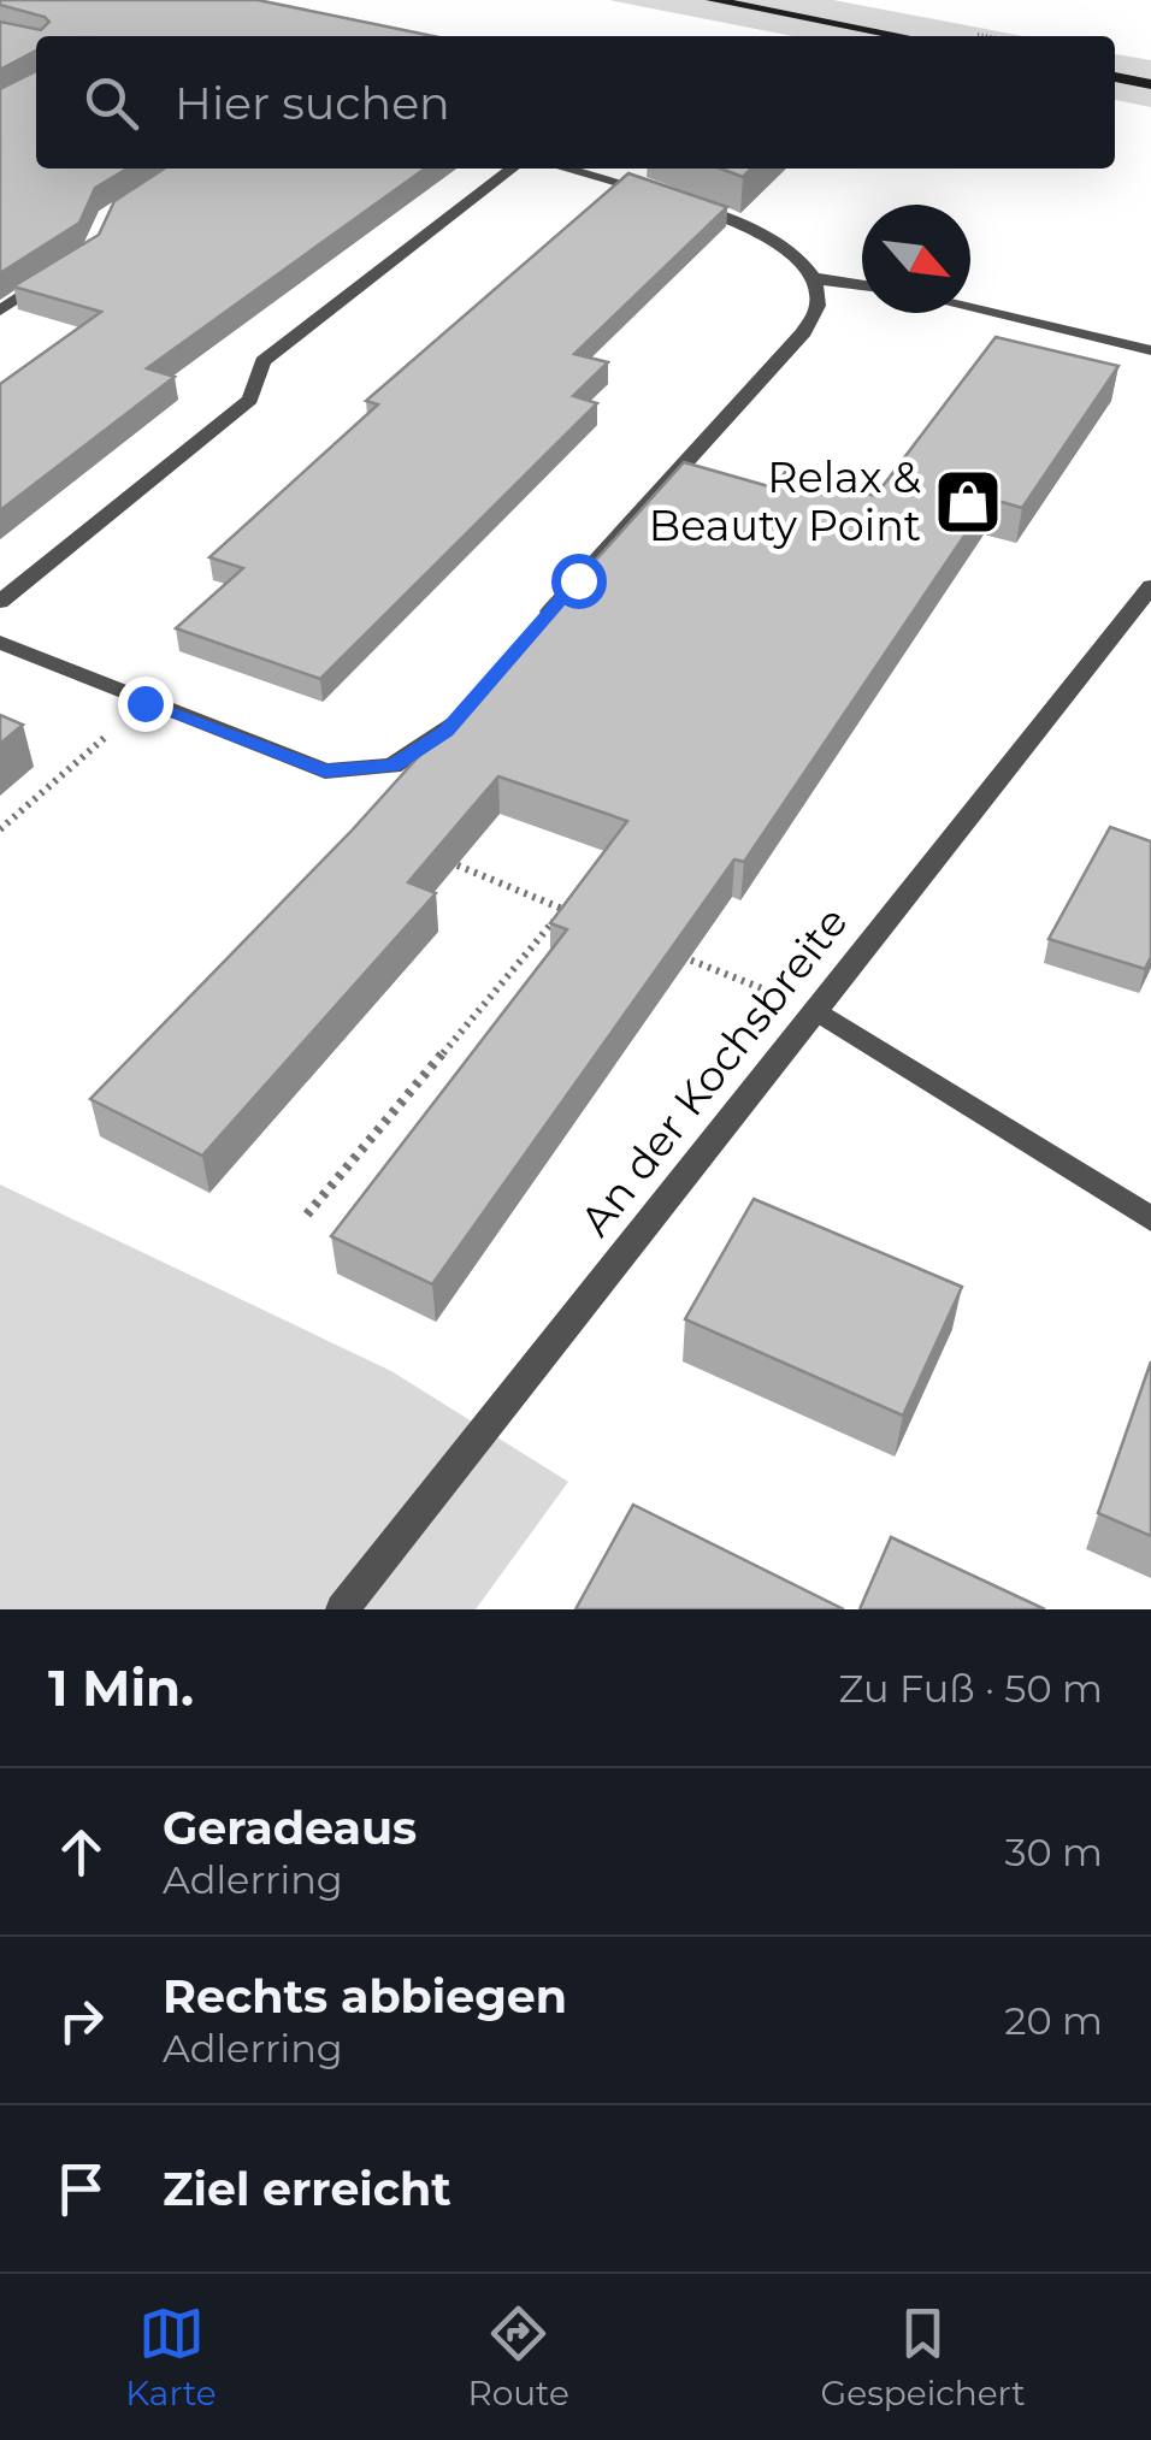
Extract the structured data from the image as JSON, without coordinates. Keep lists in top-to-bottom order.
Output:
{
  "streets": {
    "street": ["An der Kochsbreite"]
  },
  "places": {
    "shop": ["Relax & Beauty Point"]
  },
  "north": "bottom right",
  "page": {
    "search": "Hier suchen",
    "heading": ["1 Min.", "Zu Fuß · 50 m"],
    "list": [
      ["Geradeaus", "Adlerring", "30 m"],
      ["Rechts abbiegen", "Adlerring", "20 m"],
      "Ziel erreicht"
    ],
    "nav": ["Karte", "Route", "Gespeichert"]
  }
}
